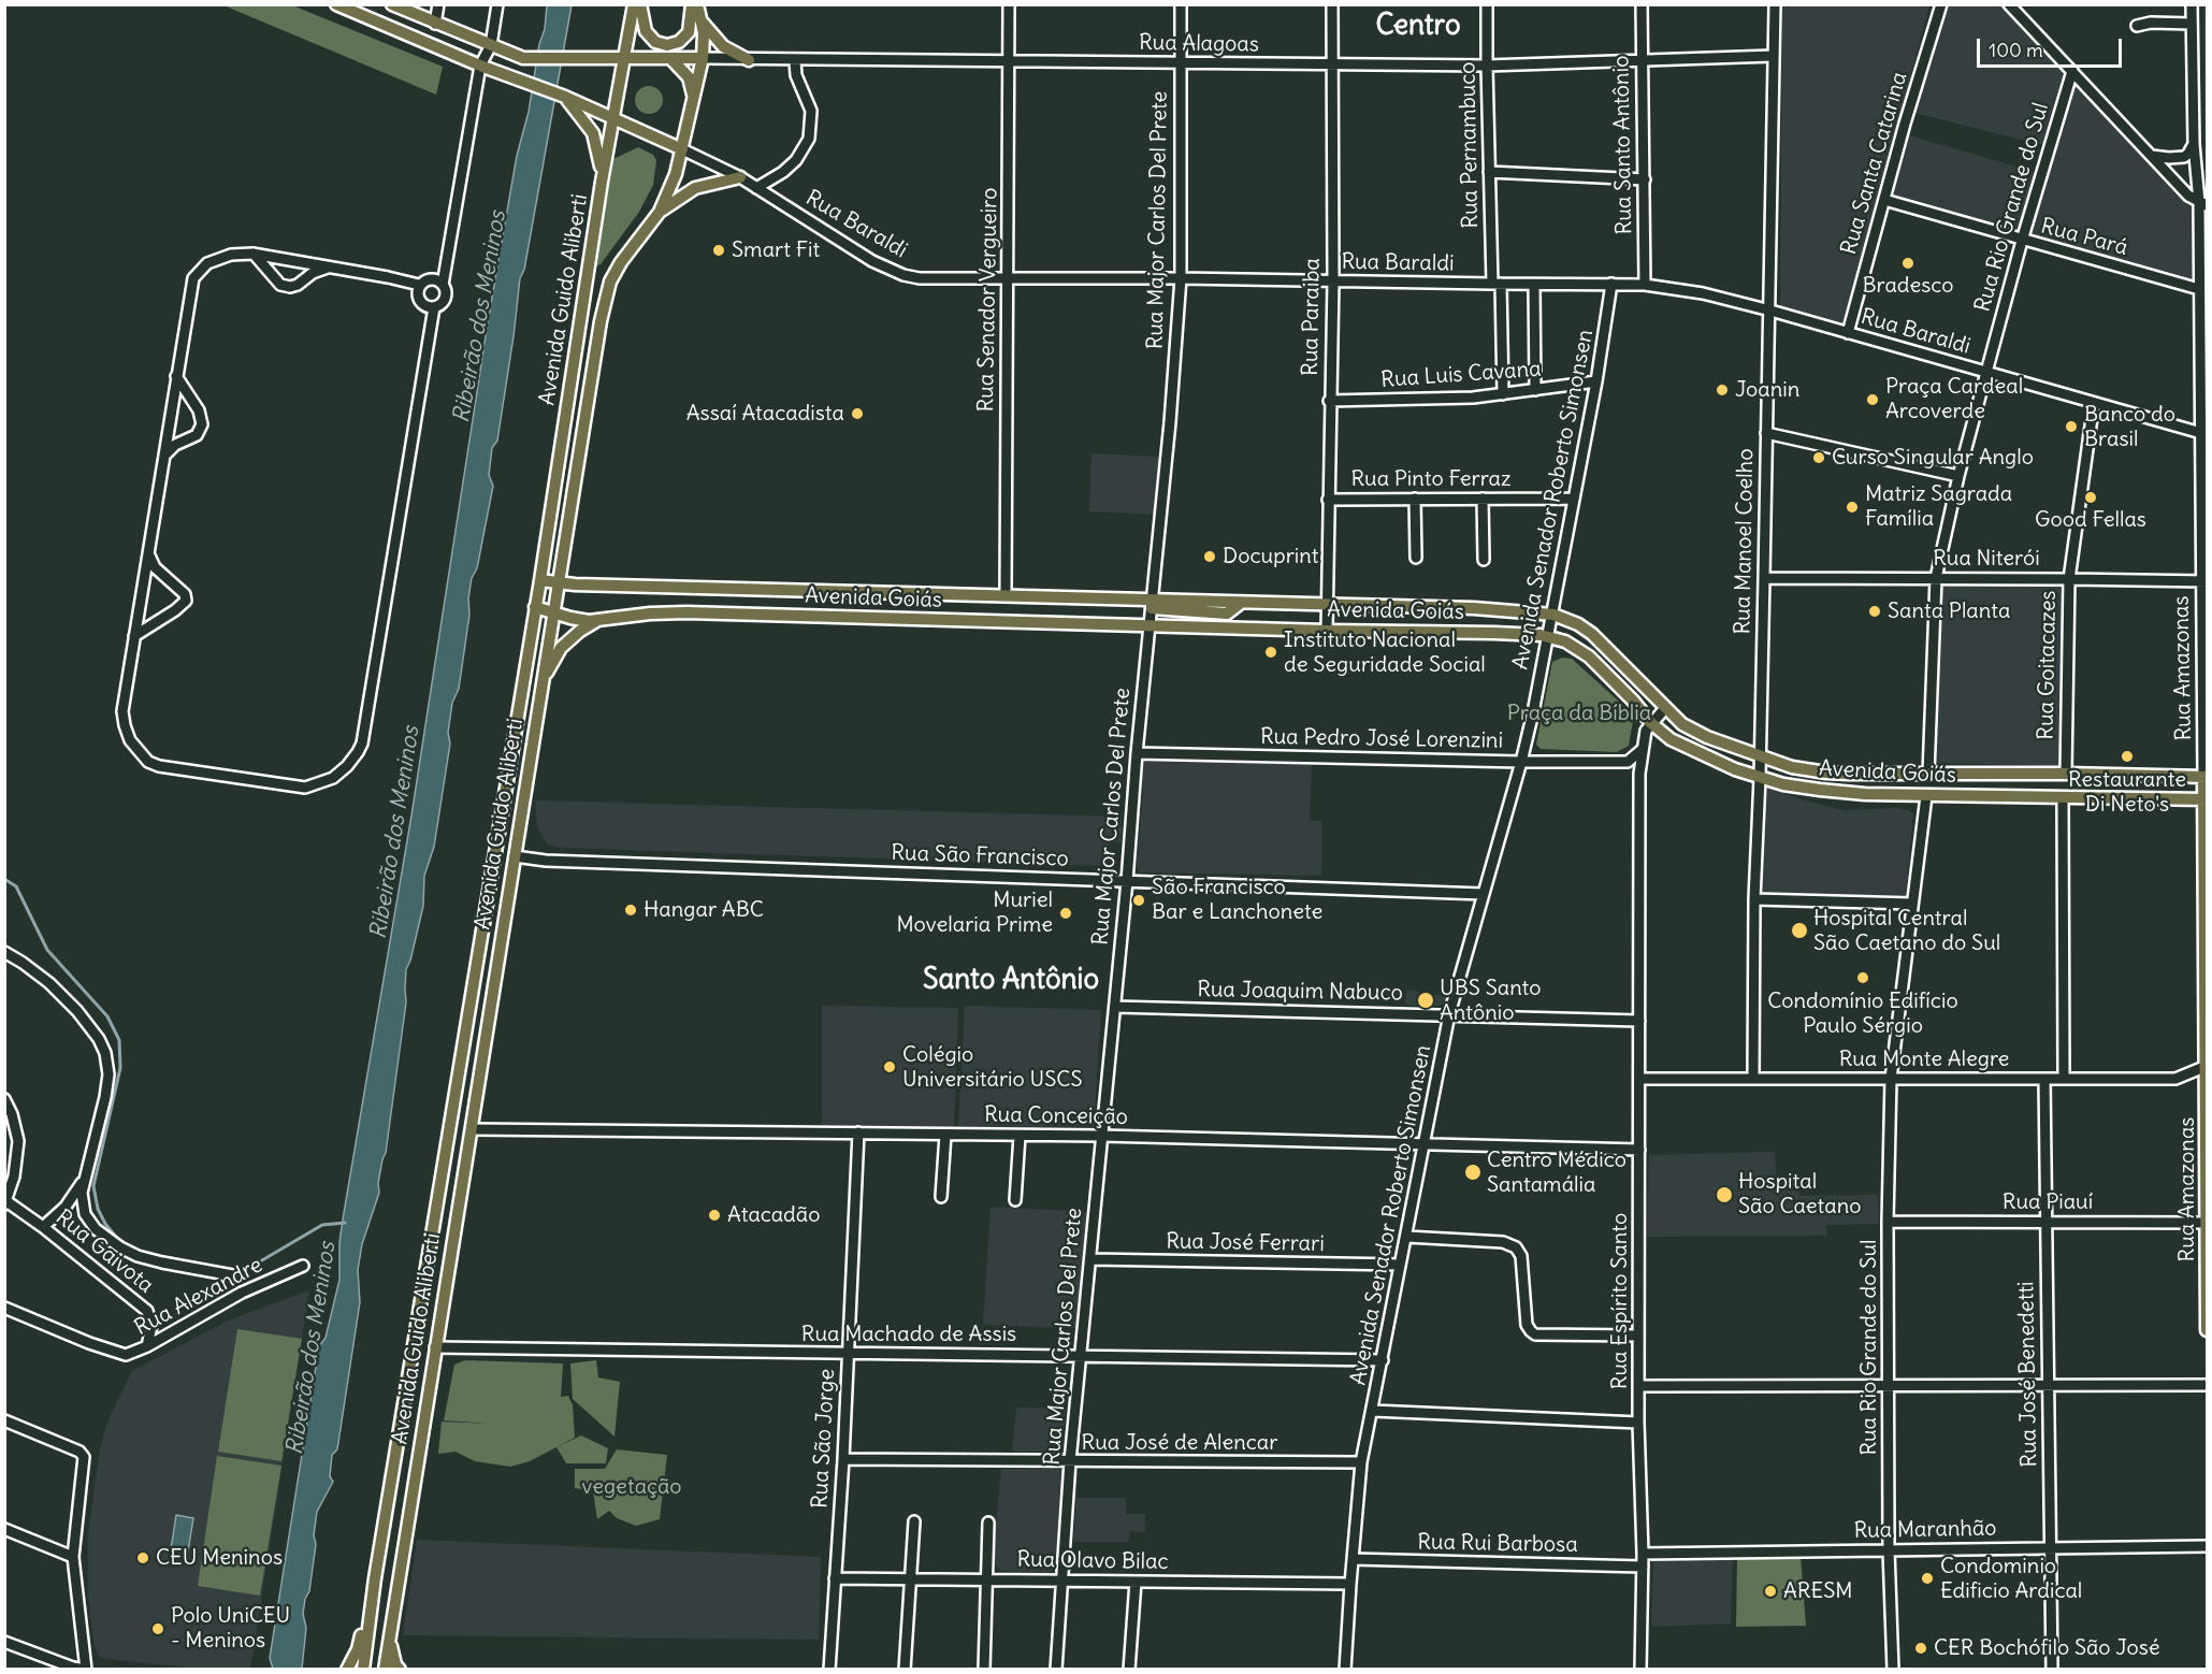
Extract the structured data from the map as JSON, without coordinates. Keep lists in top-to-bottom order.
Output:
{
  "streets": {
    "main road": [
      "Rua Alagoas",
      "Rua Baraldi",
      "Avenida Guido Aliberti",
      "Avenida Goiás",
      "Rua Amazonas"
    ],
    "street": [
      "Rua Pernambuco",
      "Rua Santo Antônio",
      "Rua Santa Catarina",
      "Rua Rio Grande do Sul",
      "Rua Major Carlos Del Prete",
      "Rua Pará",
      "Rua Senador Vergueiro",
      "Rua Paraiba",
      "Rua Luis Cavana",
      "Rua Pinto Ferraz",
      "Avenida Senador Roberto Simonsen",
      "Rua Manoel Coelho",
      "Rua Niterói",
      "Rua Goitacazes",
      "Rua Pedro José Lorenzini",
      "Rua São Francisco",
      "Rua Joaquim Nabuco",
      "Rua Monte Alegre",
      "Rua Conceição",
      "Rua Piauí",
      "Rua José Ferrari",
      "Rua Gaivota",
      "Rua Alexandre",
      "Rua Espírito Santo",
      "Rua Machado de Assis",
      "Rua José Benedetti",
      "Rua São Jorge",
      "Rua José de Alencar",
      "Rua Maranhão",
      "Rua Rui Barbosa",
      "Rua Olavo Bilac"
    ]
  },
  "crossings": [
    ["Rua Alagoas", "Rua Pernambuco"],
    ["Rua Alagoas", "Rua Santo Antônio"],
    ["Rua Alagoas", "Rua Major Carlos Del Prete"],
    ["Rua Alagoas", "Rua Baraldi"],
    ["Rua Alagoas", "Avenida Guido Aliberti"],
    ["Rua Alagoas", "Rua Senador Vergueiro"],
    ["Rua Alagoas", "Rua Paraiba"],
    ["Rua Alagoas", "Rua Manoel Coelho"],
    ["Rua Pernambuco", "Rua Baraldi"],
    ["Rua Pernambuco", "Rua Luis Cavana"],
    ["Rua Santo Antônio", "Rua Baraldi"],
    ["Rua Santa Catarina", "Rua Baraldi"],
    ["Rua Santa Catarina", "Rua Pará"],
    ["Rua Rio Grande do Sul", "Rua Baraldi"],
    ["Rua Rio Grande do Sul", "Rua Pará"],
    ["Rua Rio Grande do Sul", "Rua Niterói"],
    ["Rua Rio Grande do Sul", "Avenida Goiás"],
    ["Rua Rio Grande do Sul", "Rua Monte Alegre"],
    ["Rua Rio Grande do Sul", "Rua Piauí"],
    ["Rua Rio Grande do Sul", "Rua Maranhão"],
    ["Rua Major Carlos Del Prete", "Rua Baraldi"],
    ["Rua Major Carlos Del Prete", "Avenida Goiás"],
    ["Rua Major Carlos Del Prete", "Rua Pedro José Lorenzini"],
    ["Rua Major Carlos Del Prete", "Rua São Francisco"],
    ["Rua Major Carlos Del Prete", "Rua Joaquim Nabuco"],
    ["Rua Major Carlos Del Prete", "Rua Conceição"],
    ["Rua Major Carlos Del Prete", "Rua José Ferrari"],
    ["Rua Major Carlos Del Prete", "Rua Machado de Assis"],
    ["Rua Major Carlos Del Prete", "Rua José de Alencar"],
    ["Rua Major Carlos Del Prete", "Rua Olavo Bilac"],
    ["Rua Baraldi", "Avenida Guido Aliberti"],
    ["Rua Baraldi", "Rua Senador Vergueiro"],
    ["Rua Baraldi", "Rua Paraiba"],
    ["Rua Baraldi", "Avenida Senador Roberto Simonsen"],
    ["Rua Baraldi", "Rua Manoel Coelho"],
    ["Rua Baraldi", "Rua Goitacazes"],
    ["Rua Baraldi", "Rua Amazonas"],
    ["Rua Pará", "Rua Amazonas"],
    ["Avenida Guido Aliberti", "Avenida Goiás"],
    ["Avenida Guido Aliberti", "Rua São Francisco"],
    ["Avenida Guido Aliberti", "Rua Conceição"],
    ["Avenida Guido Aliberti", "Rua Machado de Assis"],
    ["Rua Senador Vergueiro", "Avenida Goiás"],
    ["Rua Paraiba", "Rua Luis Cavana"],
    ["Rua Paraiba", "Rua Pinto Ferraz"],
    ["Rua Paraiba", "Avenida Goiás"],
    ["Rua Luis Cavana", "Avenida Senador Roberto Simonsen"],
    ["Rua Pinto Ferraz", "Avenida Senador Roberto Simonsen"],
    ["Avenida Senador Roberto Simonsen", "Avenida Goiás"],
    ["Avenida Senador Roberto Simonsen", "Rua Pedro José Lorenzini"],
    ["Avenida Senador Roberto Simonsen", "Rua São Francisco"],
    ["Avenida Senador Roberto Simonsen", "Rua Joaquim Nabuco"],
    ["Avenida Senador Roberto Simonsen", "Rua Conceição"],
    ["Avenida Senador Roberto Simonsen", "Rua José Ferrari"],
    ["Avenida Senador Roberto Simonsen", "Rua Machado de Assis"],
    ["Avenida Senador Roberto Simonsen", "Rua José de Alencar"],
    ["Avenida Senador Roberto Simonsen", "Rua Rui Barbosa"],
    ["Avenida Senador Roberto Simonsen", "Rua Olavo Bilac"],
    ["Rua Manoel Coelho", "Rua Niterói"],
    ["Rua Manoel Coelho", "Avenida Goiás"],
    ["Rua Manoel Coelho", "Rua Monte Alegre"],
    ["Rua Niterói", "Rua Goitacazes"],
    ["Rua Niterói", "Rua Amazonas"],
    ["Avenida Goiás", "Rua Goitacazes"],
    ["Avenida Goiás", "Rua Amazonas"],
    ["Avenida Goiás", "Rua Espírito Santo"],
    ["Rua Amazonas", "Rua Monte Alegre"],
    ["Rua Amazonas", "Rua Piauí"],
    ["Rua Joaquim Nabuco", "Rua Espírito Santo"],
    ["Rua Monte Alegre", "Rua Espírito Santo"],
    ["Rua Monte Alegre", "Rua José Benedetti"],
    ["Rua Conceição", "Rua Espírito Santo"],
    ["Rua Conceição", "Rua São Jorge"],
    ["Rua Piauí", "Rua José Benedetti"],
    ["Rua Gaivota", "Rua Alexandre"],
    ["Rua Espírito Santo", "Rua Maranhão"],
    ["Rua Espírito Santo", "Rua Rui Barbosa"],
    ["Rua Machado de Assis", "Rua São Jorge"],
    ["Rua José Benedetti", "Rua Maranhão"],
    ["Rua São Jorge", "Rua José de Alencar"],
    ["Rua São Jorge", "Rua Olavo Bilac"]
  ],
  "districts": ["Centro", "Santo Antônio"],
  "water": ["Ribeirão dos Meninos"],
  "parks": ["Praça da Bíblia", "vegetação"],
  "places": [
    "Smart Fit",
    "Bradesco",
    "Joanin",
    "Praça Cardeal Arcoverde",
    "Assaí Atacadista",
    "Banco do Brasil",
    "Curso Singular Anglo",
    "Good Fellas",
    "Matriz Sagrada Família",
    "Docuprint",
    "Santa Planta",
    "Instituto Nacional de Seguridade Social",
    "Restaurante Di Neto's",
    "São Francisco Bar e Lanchonete",
    "Hangar ABC",
    "Muriel Movelaria Prime",
    "Hospital Central São Caetano do Sul",
    "Condomínio Edifício Paulo Sérgio",
    "UBS Santo Antônio",
    "Colégio Universitário USCS",
    "Centro Médico Santamália",
    "Hospital São Caetano",
    "Atacadão",
    "CEU Meninos",
    "Condominio Edificio Ardical",
    "ARESM",
    "Polo UniCEU - Meninos",
    "CER Bochófilo São José"
  ],
  "scale_bar": "100 m"
}
